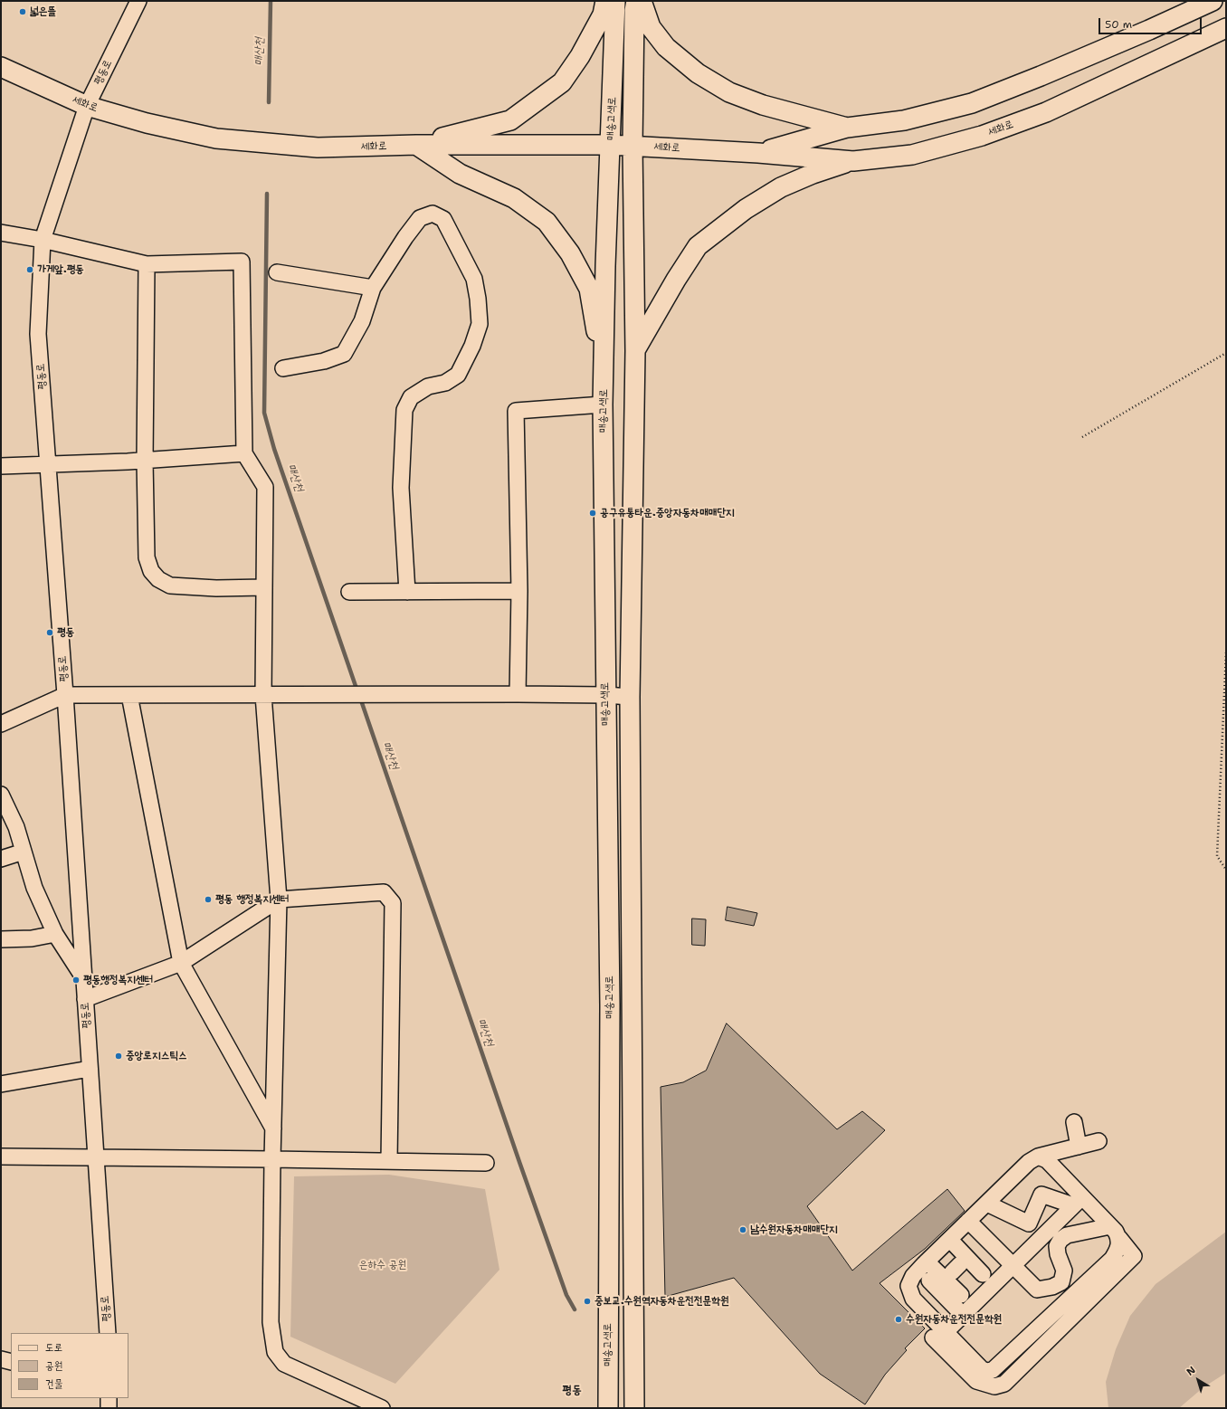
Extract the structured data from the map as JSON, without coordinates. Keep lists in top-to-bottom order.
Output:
{
  "streets": {
    "main road": ["세화로", "매송고색로"],
    "street": ["평동로"]
  },
  "crossings": [
    ["평동로", "세화로"],
    ["세화로", "매송고색로"]
  ],
  "districts": ["평동"],
  "water": ["매산천"],
  "parks": ["은하수 공원"],
  "places": [
    "넓은뜰",
    "가게앞.평동",
    "공구유통타운.중앙자동차매매단지",
    "평동",
    "평동 행정복지센터",
    "평동행정복지센터",
    "중앙로지스틱스",
    "남수원자동차매매단지",
    "중보교.수원역자동차운전전문학원",
    "수원자동차운전전문학원"
  ],
  "legend": ["도로", "공원", "건물"],
  "scale_bar": "50 m",
  "north": "top left"
}
